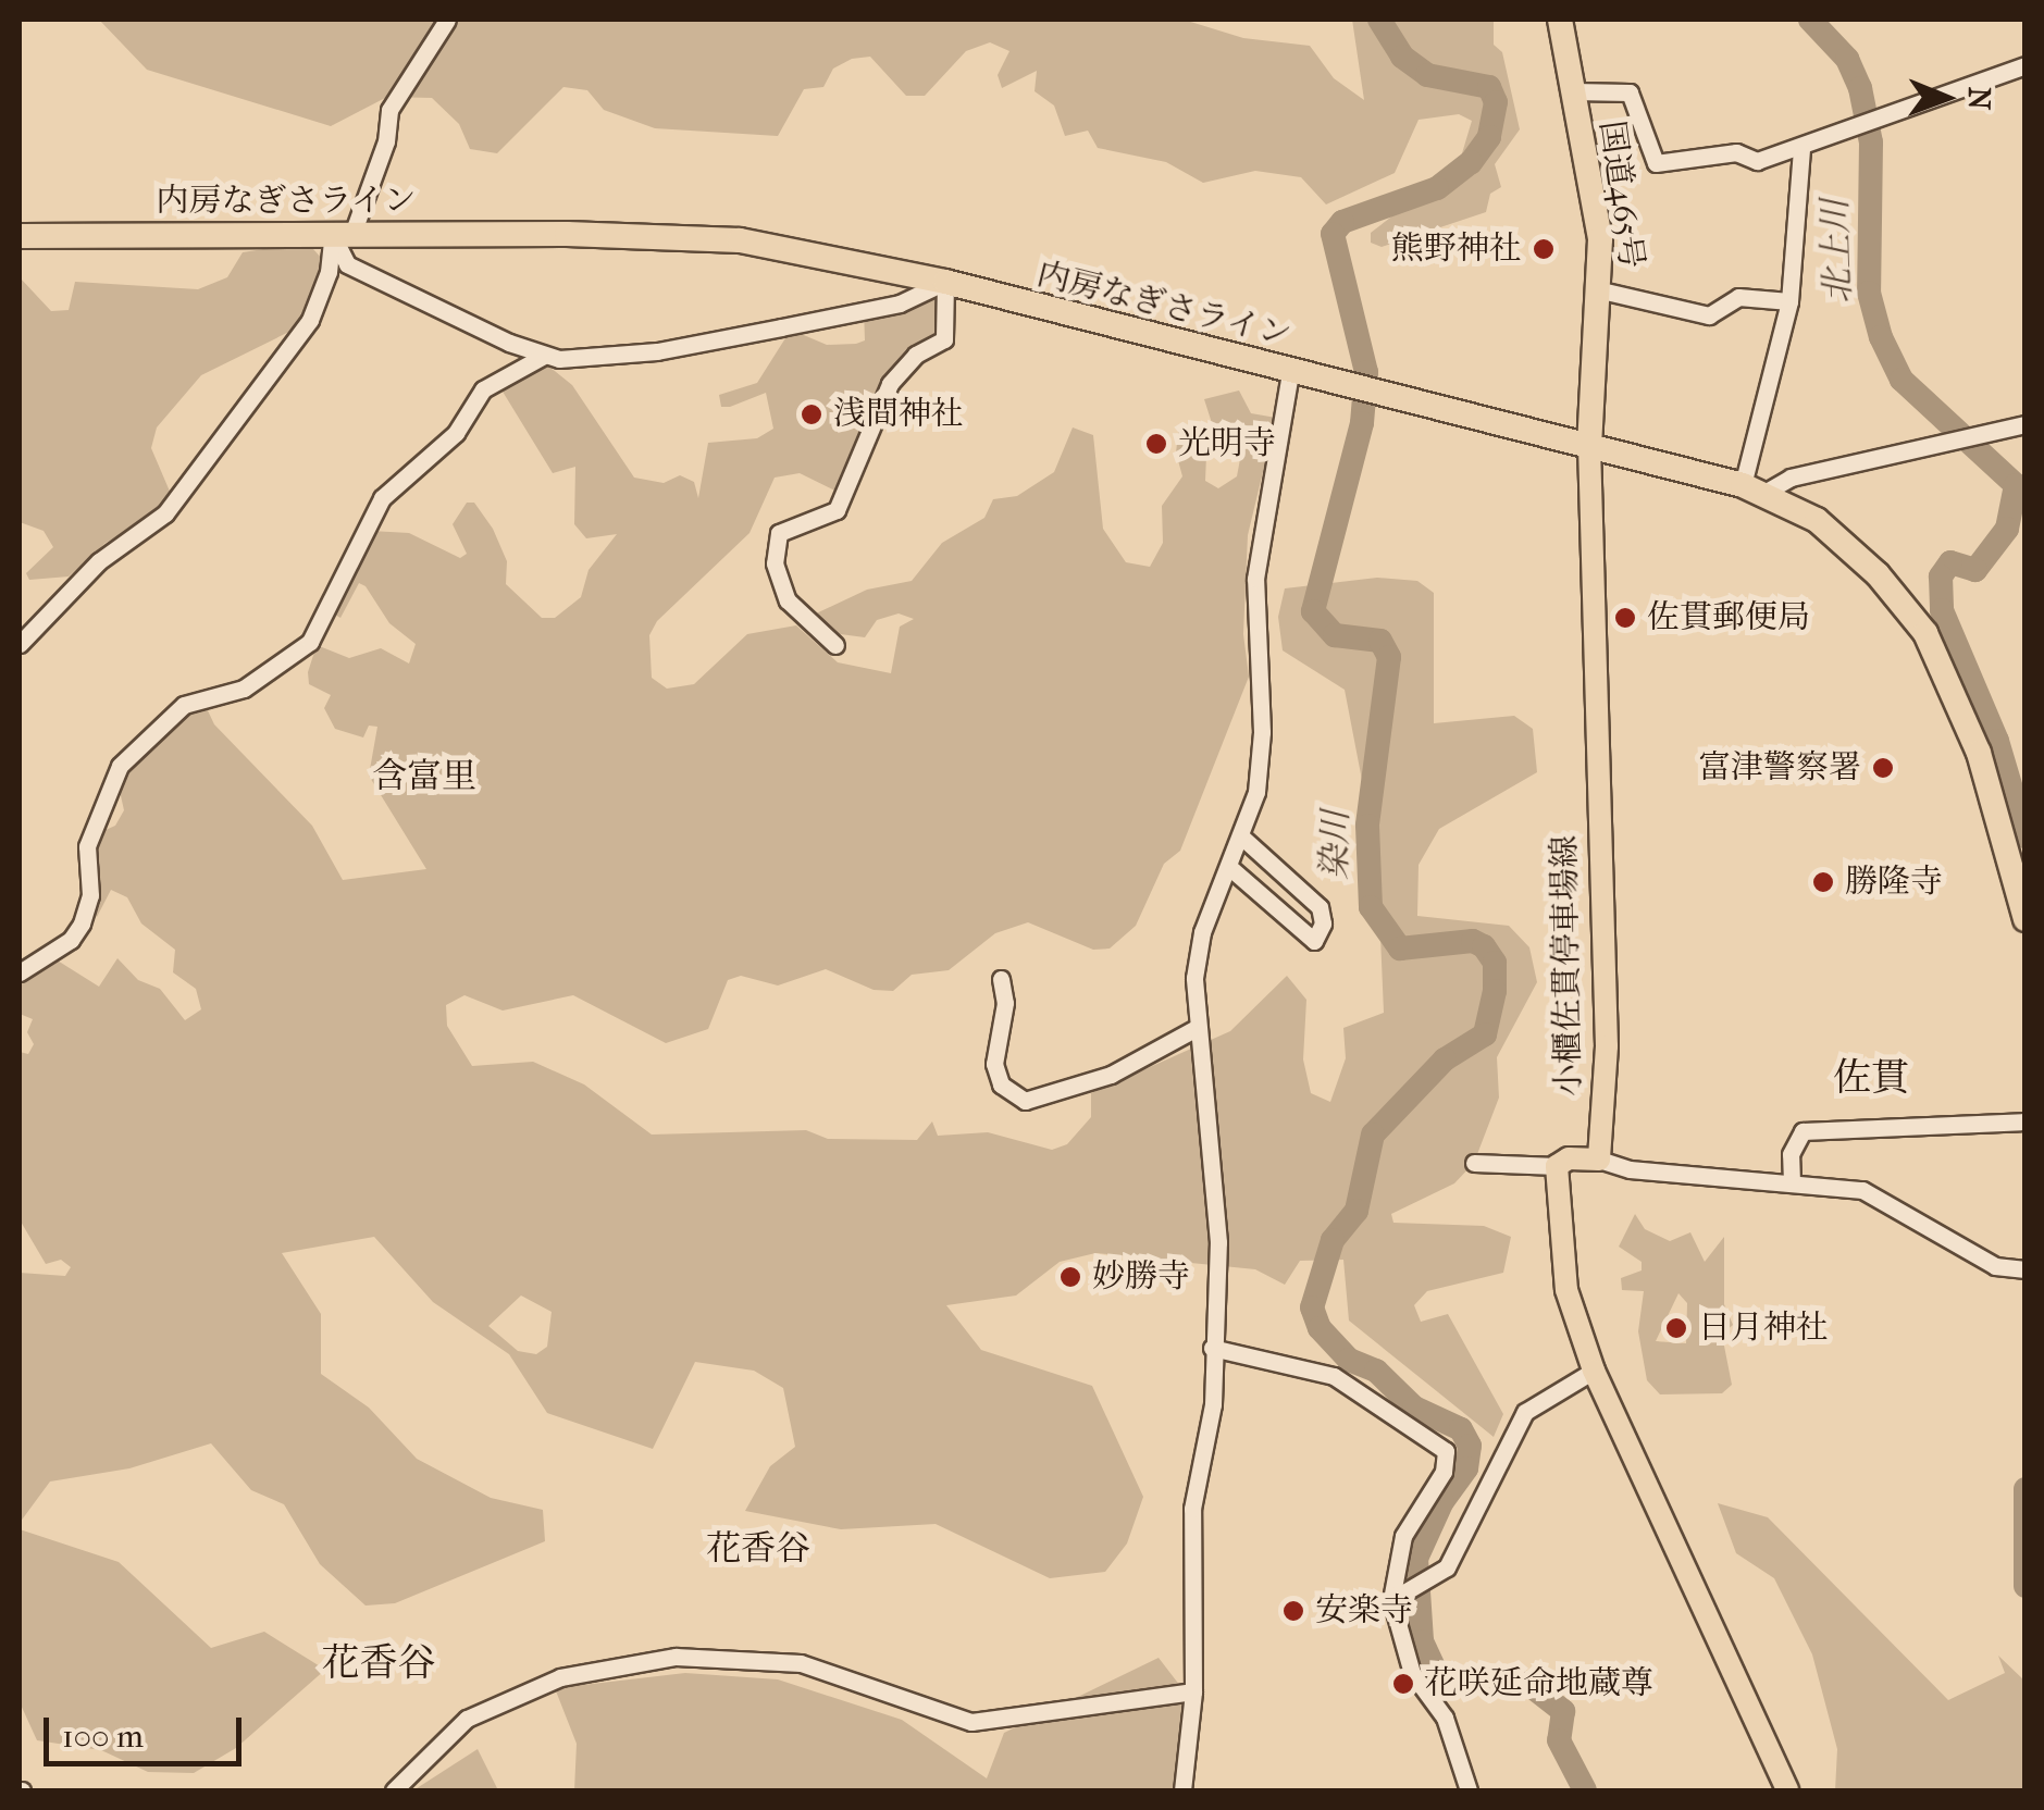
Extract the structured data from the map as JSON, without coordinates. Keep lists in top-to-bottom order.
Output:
{
  "streets": {
    "highway": ["国道465号", "内房なぎさライン"],
    "main road": ["小櫃佐貫停車場線"]
  },
  "crossings": [
    ["国道465号", "内房なぎさライン"],
    ["国道465号", "小櫃佐貫停車場線"],
    ["内房なぎさライン", "小櫃佐貫停車場線"]
  ],
  "districts": [
    "含富里",
    "佐貫",
    "花香谷",
    "花香谷"
  ],
  "water": ["北上川", "染川"],
  "places": [
    "熊野神社",
    "浅間神社",
    "光明寺",
    "佐貫郵便局",
    "富津警察署",
    "勝隆寺",
    "妙勝寺",
    "日月神社",
    "安楽寺",
    "花咲延命地蔵尊"
  ],
  "scale_bar": "100 m",
  "north": "right"
}
